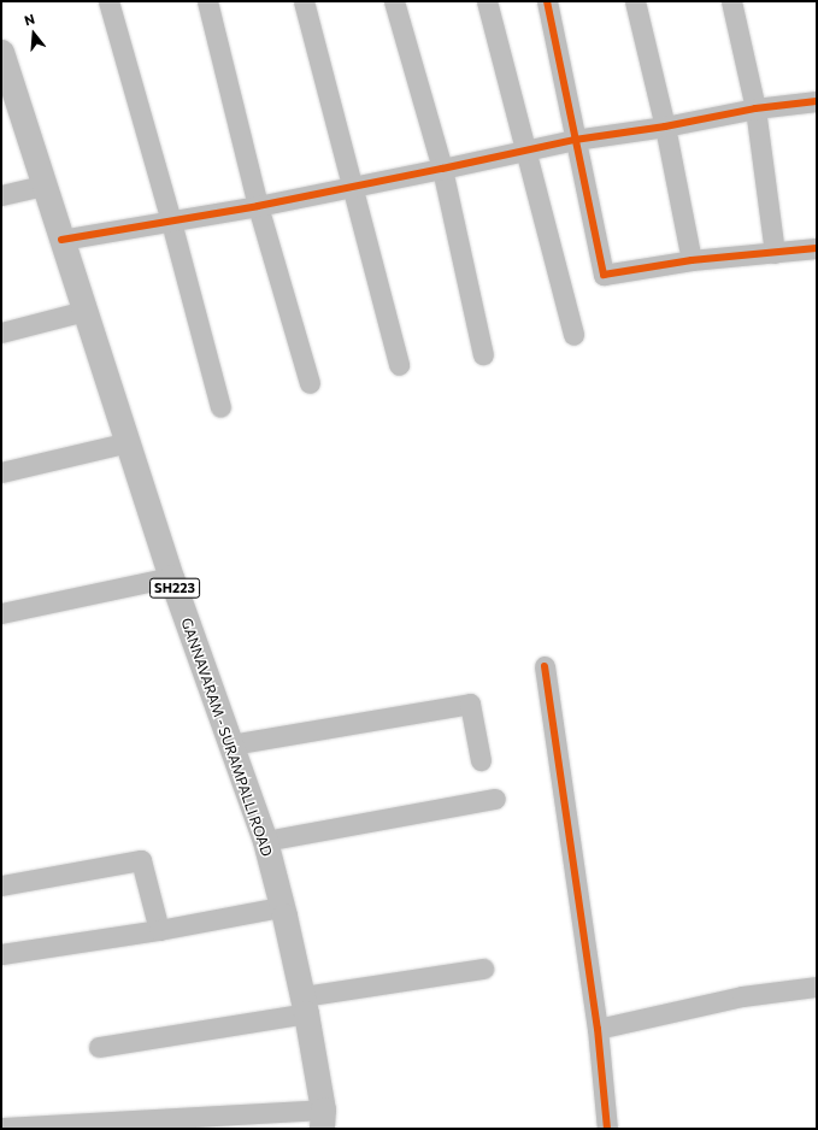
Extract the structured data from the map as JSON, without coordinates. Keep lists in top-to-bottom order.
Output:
{
  "streets": {
    "main road": ["SH223", "GANNAVARAM - SURAMPALLI ROAD"]
  },
  "north": "top"
}
